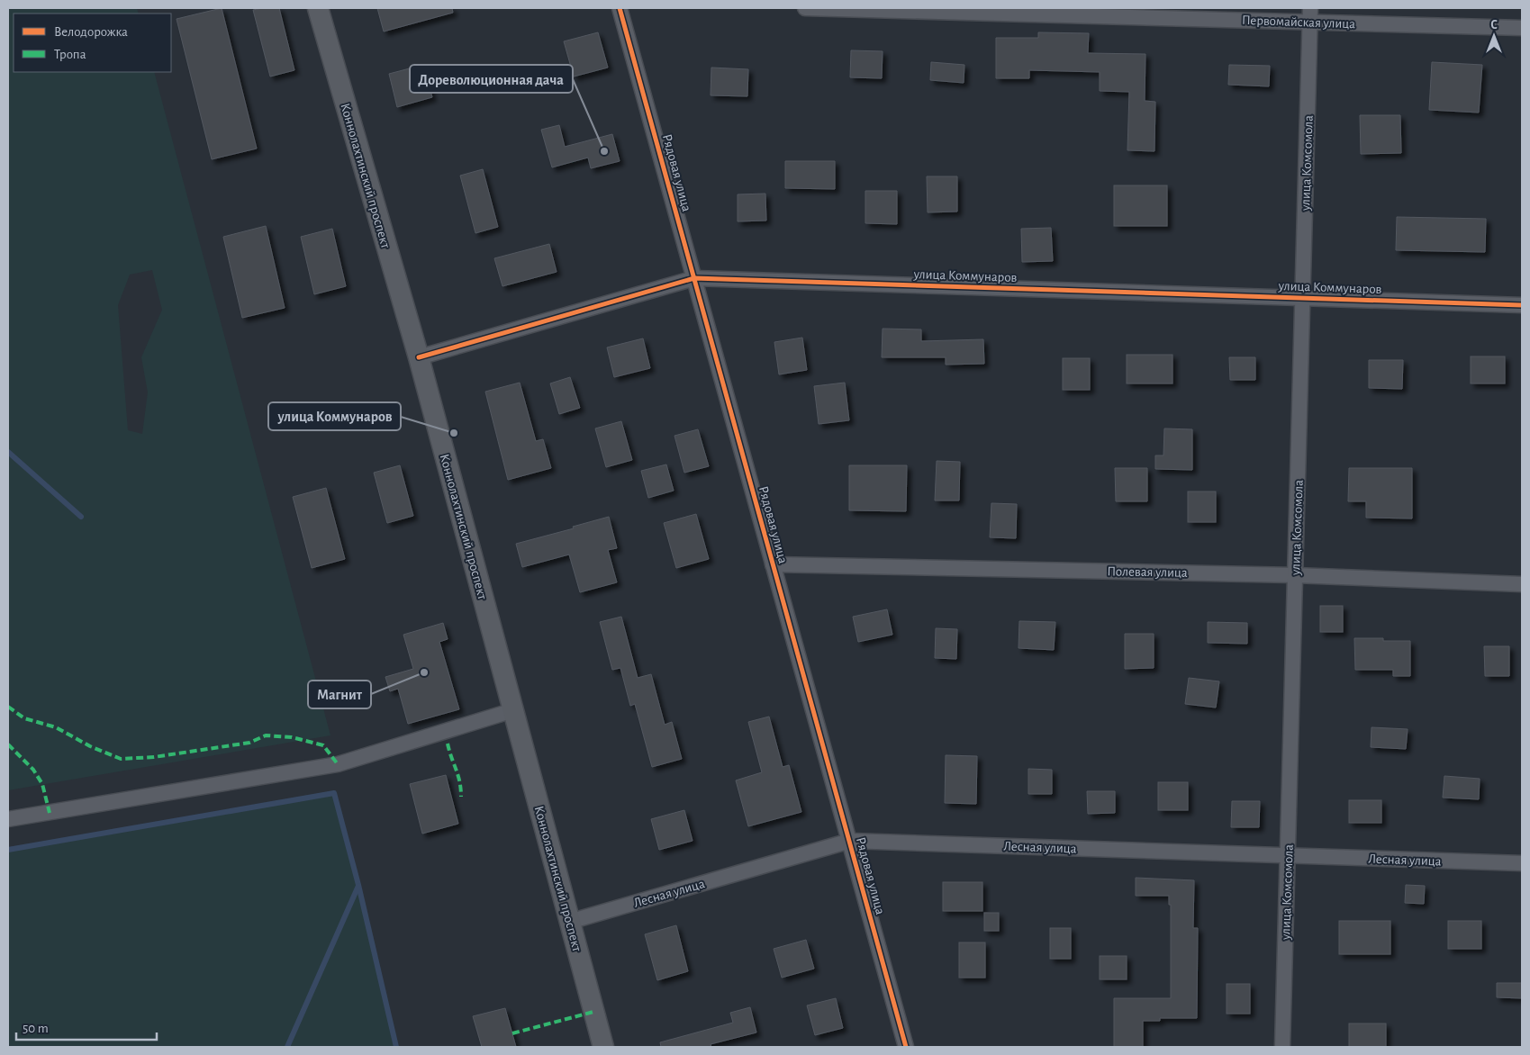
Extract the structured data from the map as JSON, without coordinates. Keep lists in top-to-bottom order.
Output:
{
  "streets": {
    "main road": ["Коннолахтинский проспект"],
    "street": [
      "Первомайская улица",
      "улица Комсомола",
      "Рядовая улица",
      "улица Коммунаров",
      "Полевая улица",
      "Лесная улица"
    ]
  },
  "crossings": [
    ["Первомайская улица", "улица Комсомола"],
    ["улица Комсомола", "улица Коммунаров"],
    ["улица Комсомола", "Полевая улица"],
    ["улица Комсомола", "Лесная улица"],
    ["Рядовая улица", "улица Коммунаров"],
    ["Рядовая улица", "Полевая улица"],
    ["Рядовая улица", "Лесная улица"],
    ["Коннолахтинский проспект", "улица Коммунаров"],
    ["Коннолахтинский проспект", "Лесная улица"]
  ],
  "places": ["Дореволюционная дача", "улица Коммунаров", "Магнит"],
  "legend": ["Велодорожка", "Тропа"],
  "scale_bar": "50 m",
  "north": "top"
}
